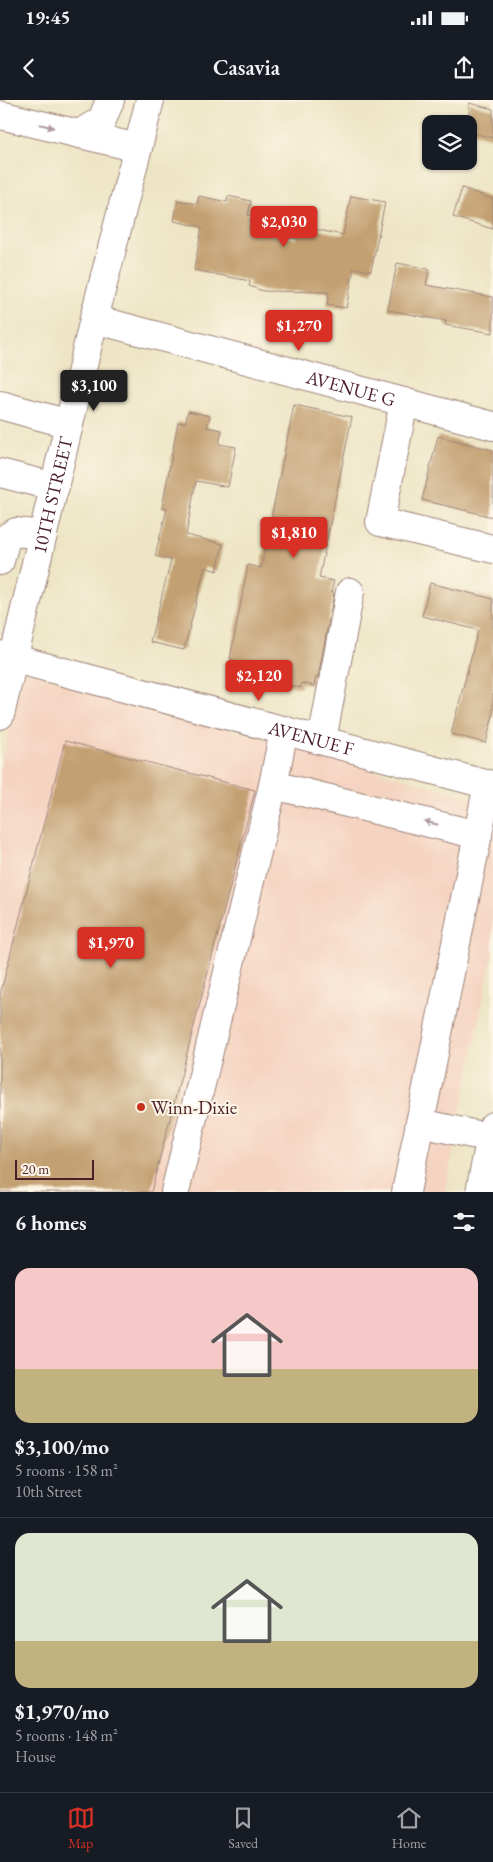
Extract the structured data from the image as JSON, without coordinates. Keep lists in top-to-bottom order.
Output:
{
  "streets": {
    "street": ["AVENUE G", "10TH STREET", "AVENUE F"]
  },
  "crossings": [
    ["AVENUE G", "10TH STREET"],
    ["10TH STREET", "AVENUE F"]
  ],
  "places": ["Winn-Dixie"],
  "scale_bar": "20 m",
  "page": {
    "status": "19:45",
    "header": "Casavia",
    "price": [
      "$2,030",
      "$1,270",
      "$3,100",
      "$1,810",
      "$2,120",
      "$1,970"
    ],
    "scale": "20 m",
    "heading": "6 homes",
    "list": [
      {
        "name": "$3,100/mo",
        "note": "5 rooms · 158 m² · 10th Street"
      },
      {
        "name": "$1,970/mo",
        "note": "5 rooms · 148 m² · House"
      }
    ],
    "tabs": ["Map", "Saved", "Home"]
  }
}
